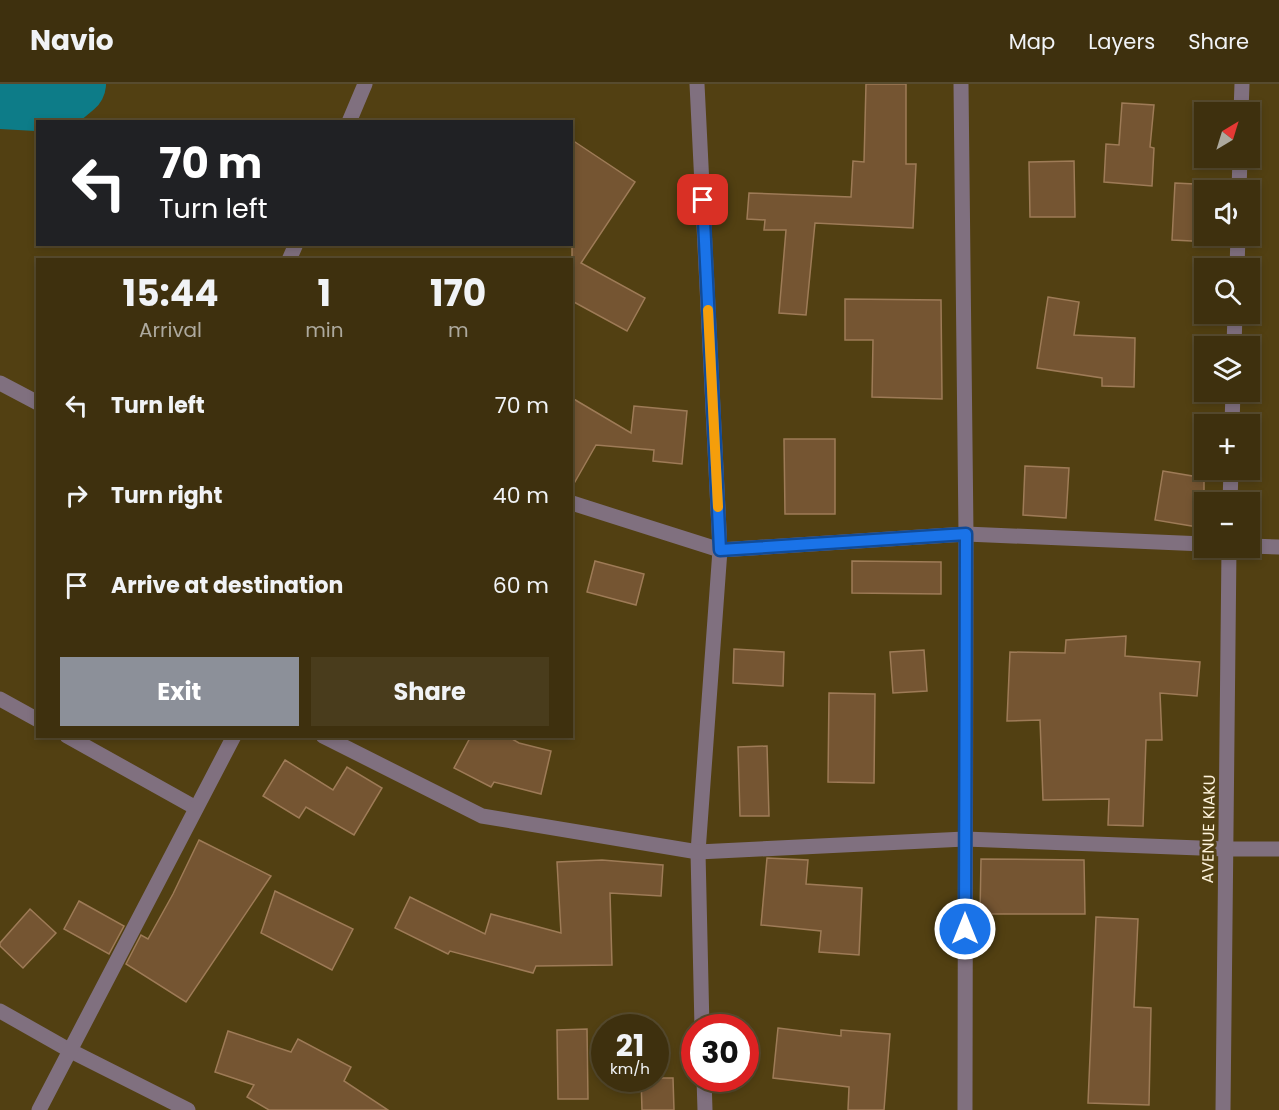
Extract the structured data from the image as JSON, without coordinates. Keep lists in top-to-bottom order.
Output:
{
  "streets": {
    "street": ["AVENUE KIAKU"]
  },
  "north": "top right",
  "page": {
    "header": "Navio",
    "nav": ["Map", "Layers", "Share"],
    "map_buttons": ["+", "−"],
    "turn": ["70 m", "Turn left"],
    "eta": [
      "15:44",
      "Arrival",
      "1",
      "min",
      "170",
      "m"
    ],
    "list": [
      {
        "name": "Turn left",
        "value": "70 m"
      },
      {
        "name": "Turn right",
        "value": "40 m"
      },
      {
        "name": "Arrive at destination",
        "value": "60 m"
      }
    ],
    "buttons": ["Exit", "Share"],
    "speed": "21 km/h",
    "limit": "30"
  }
}
